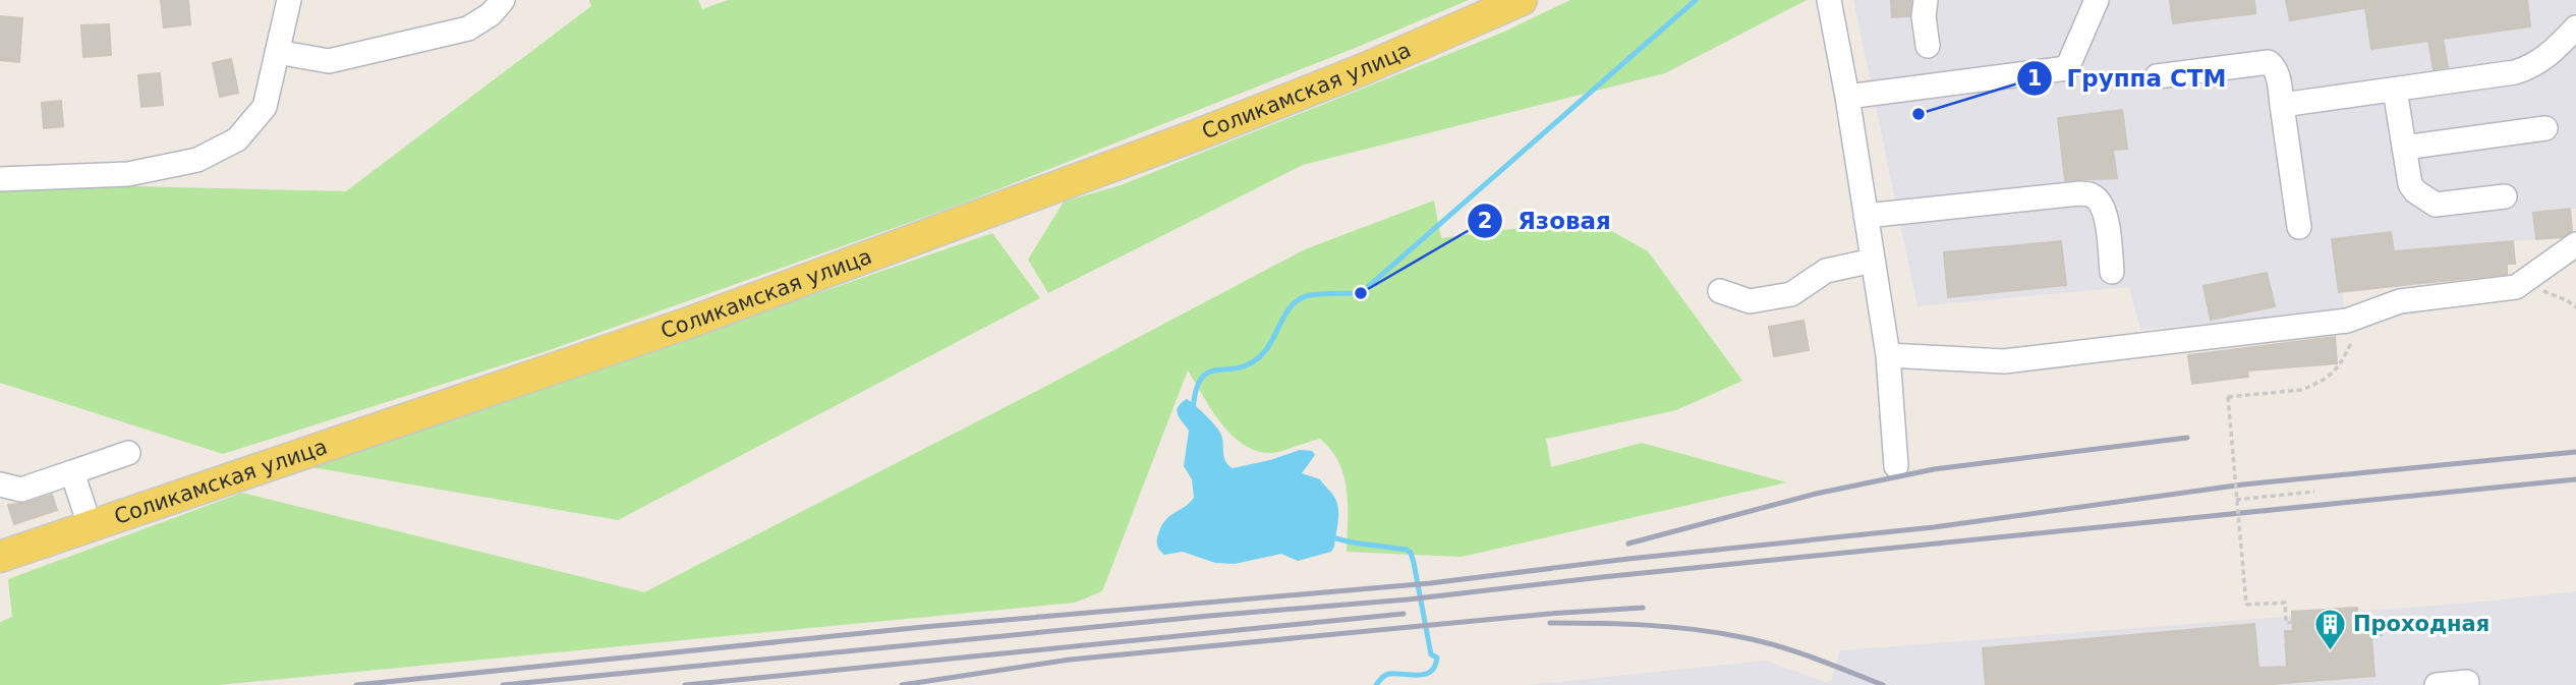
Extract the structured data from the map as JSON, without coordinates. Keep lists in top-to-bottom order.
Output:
{
  "streets": {
    "main road": ["Соликамская улица"]
  },
  "places": {
    "other": ["Группа СТМ", "Язовая"],
    "building": ["Проходная"]
  }
}
